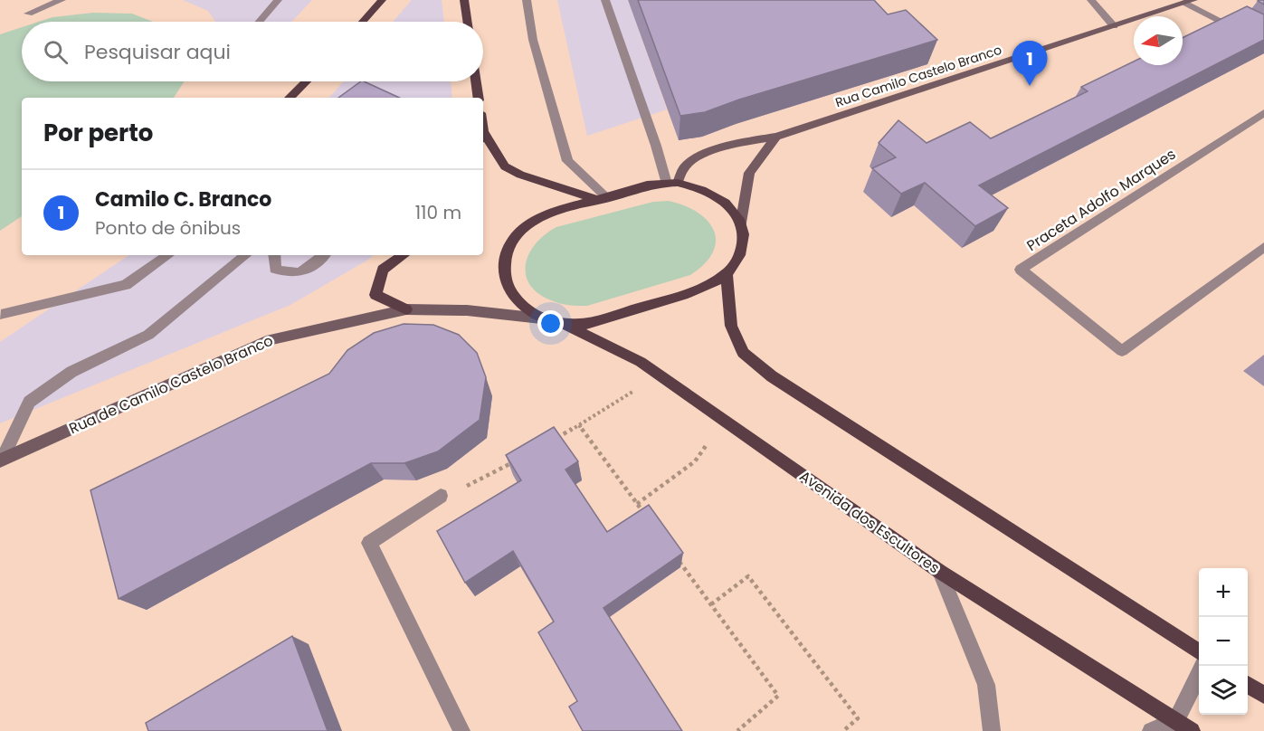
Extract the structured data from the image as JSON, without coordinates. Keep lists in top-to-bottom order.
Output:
{
  "streets": {
    "main road": ["Rua de Camilo Castelo Branco", "Avenida dos Escultores"],
    "street": ["Rua Camilo Castelo Branco", "Praceta Adolfo Marques"]
  },
  "crossings": [
    ["Rua Camilo Castelo Branco", "Rua de Camilo Castelo Branco"],
    ["Rua de Camilo Castelo Branco", "Avenida dos Escultores"]
  ],
  "north": "left",
  "page": {
    "search": "Pesquisar aqui",
    "pins": "1",
    "heading": "Por perto",
    "list": [
      {
        "mark": "1",
        "name": "Camilo C. Branco",
        "note": "Ponto de ônibus",
        "value": "110 m"
      }
    ],
    "map_buttons": ["+", "−"]
  }
}
